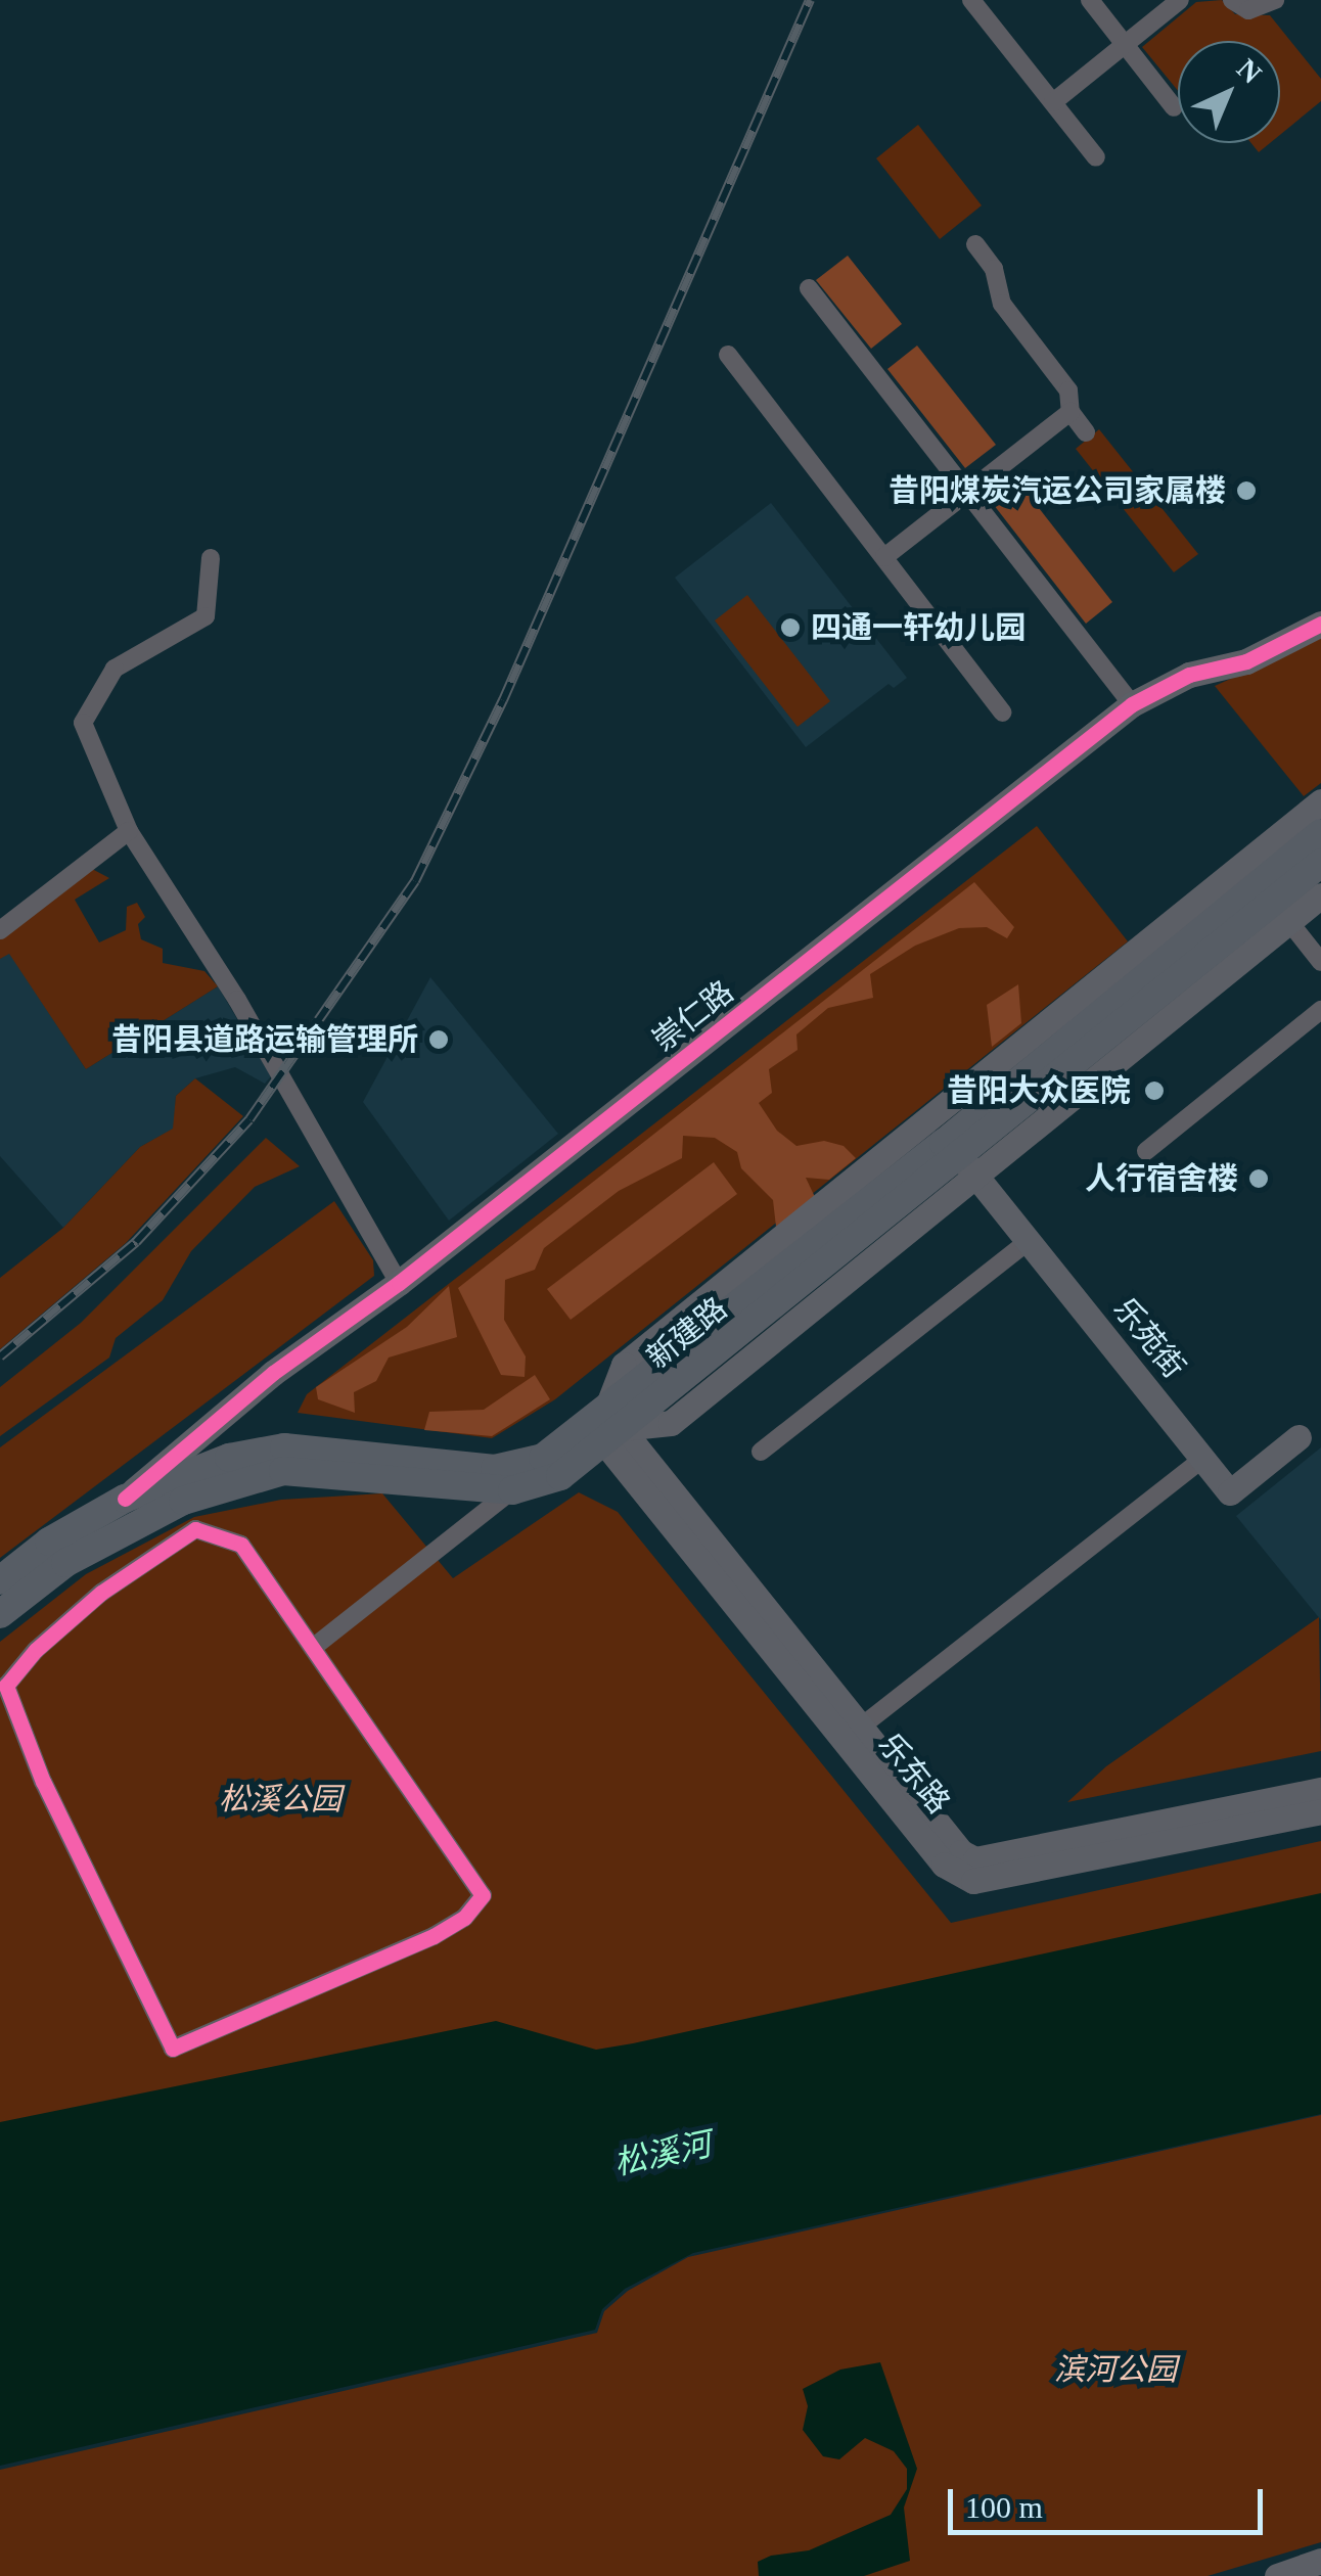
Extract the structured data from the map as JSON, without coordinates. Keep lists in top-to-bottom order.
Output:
{
  "streets": {
    "main road": [
      "崇仁路",
      "新建路",
      "乐苑街",
      "乐东路"
    ]
  },
  "crossings": [
    ["崇仁路", "新建路"],
    ["新建路", "乐苑街"],
    ["新建路", "乐东路"]
  ],
  "water": ["松溪河"],
  "parks": ["松溪公园", "滨河公园"],
  "places": [
    "昔阳煤炭汽运公司家属楼",
    "四通一轩幼儿园",
    "昔阳县道路运输管理所",
    "昔阳大众医院",
    "人行宿舍楼"
  ],
  "scale_bar": "100 m",
  "north": "top right"
}
